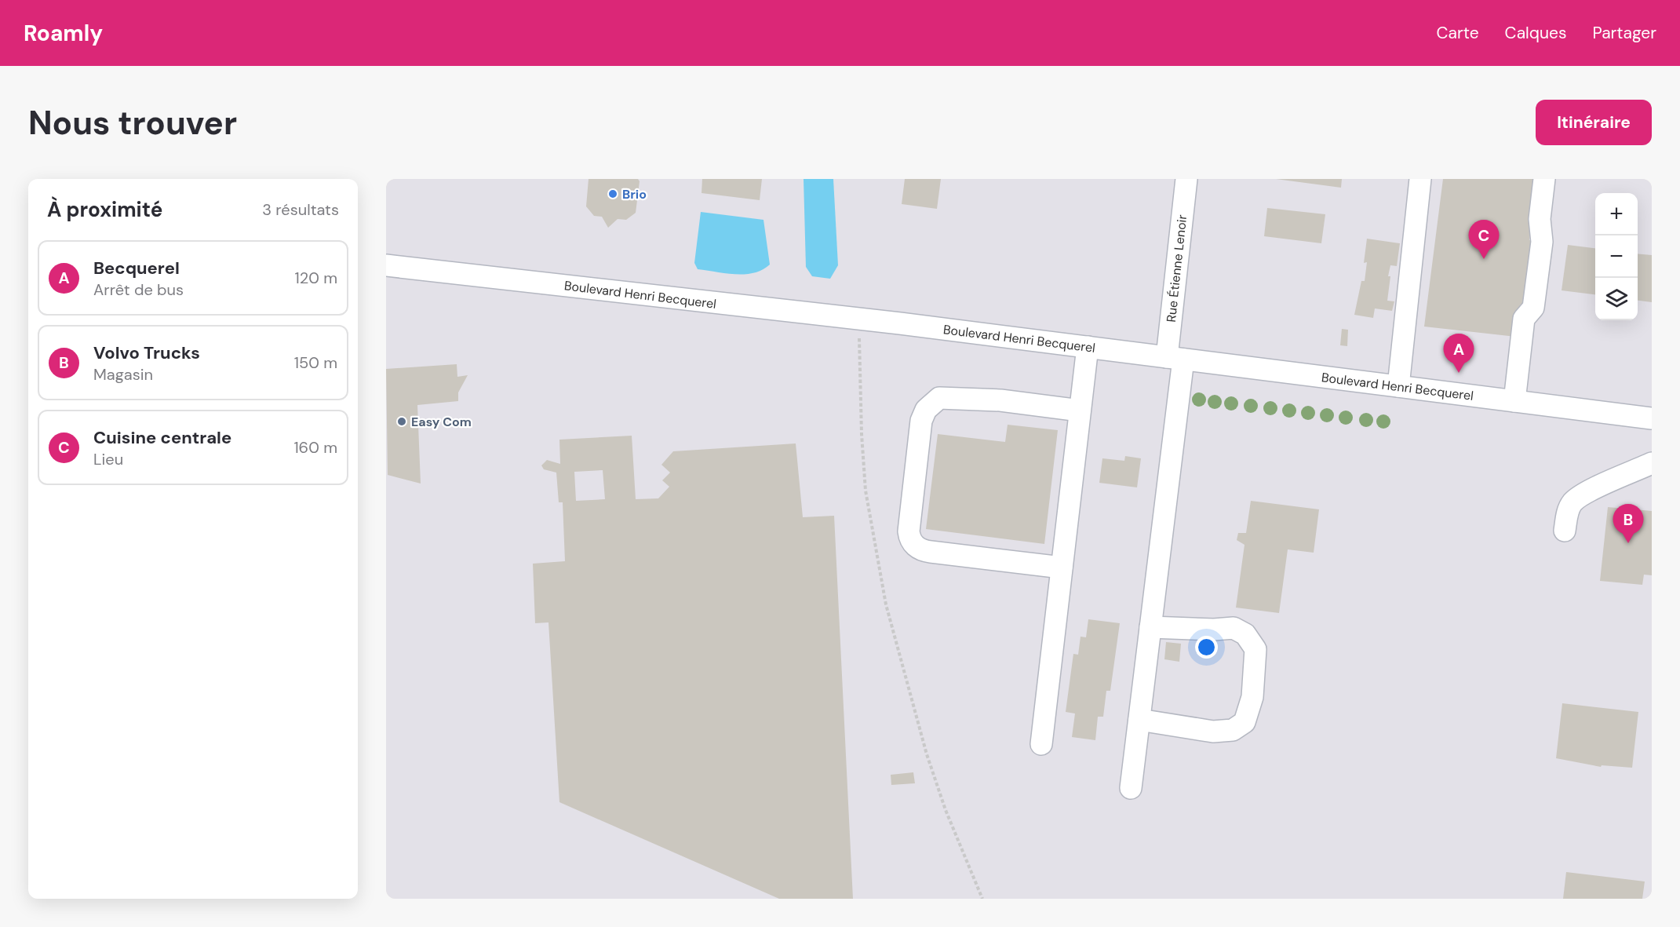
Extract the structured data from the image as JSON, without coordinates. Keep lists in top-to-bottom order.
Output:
{
  "streets": {
    "street": ["Rue Étienne Lenoir", "Boulevard Henri Becquerel"]
  },
  "crossings": [
    ["Rue Étienne Lenoir", "Boulevard Henri Becquerel"]
  ],
  "places": ["Brio", "Easy Com"],
  "page": {
    "header": "Roamly",
    "nav": ["Carte", "Calques", "Partager"],
    "buttons": "Itinéraire",
    "title": "Nous trouver",
    "heading": ["À proximité", "3 résultats"],
    "map_buttons": ["+", "−"],
    "pins": ["C", "A", "B"],
    "list": [
      {
        "mark": "A",
        "name": "Becquerel",
        "note": "Arrêt de bus",
        "value": "120 m"
      },
      {
        "mark": "B",
        "name": "Volvo Trucks",
        "note": "Magasin",
        "value": "150 m"
      },
      {
        "mark": "C",
        "name": "Cuisine centrale",
        "note": "Lieu",
        "value": "160 m"
      }
    ]
  }
}
